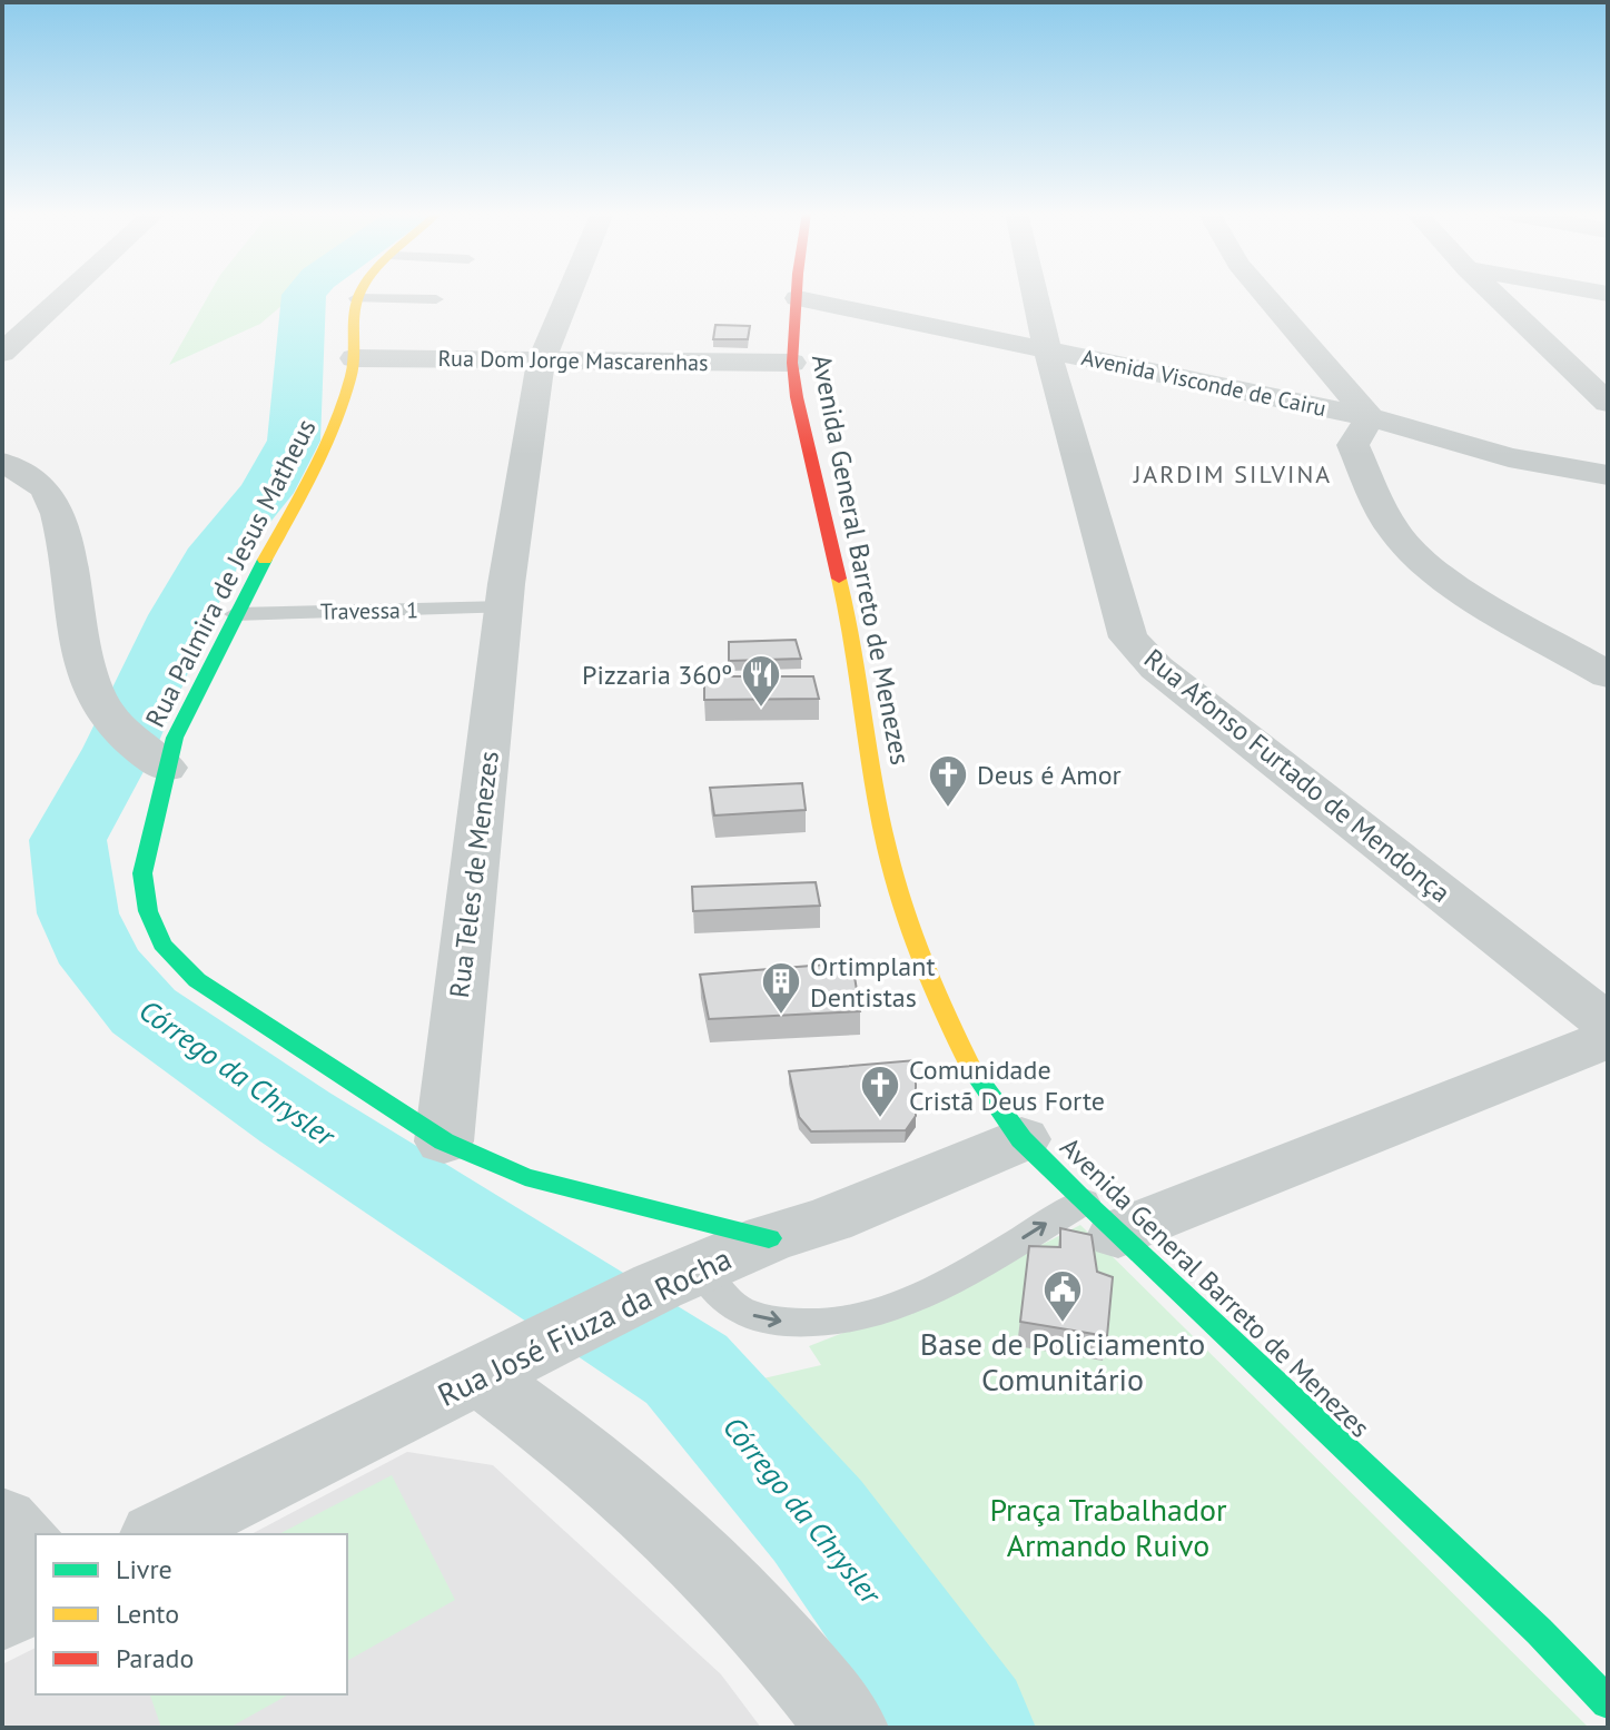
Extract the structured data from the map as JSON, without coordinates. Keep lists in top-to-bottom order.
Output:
{
  "streets": {
    "main road": ["Avenida General Barreto de Menezes", "Rua Palmira de Jesus Matheus"],
    "street": [
      "Rua Dom Jorge Mascarenhas",
      "Avenida Visconde de Cairu",
      "Rua Afonso Furtado de Mendonça",
      "Rua Teles de Menezes",
      "Rua José Fiuza da Rocha"
    ],
    "lane": ["Travessa 1"]
  },
  "crossings": [
    ["Rua Dom Jorge Mascarenhas", "Avenida General Barreto de Menezes"],
    ["Rua Dom Jorge Mascarenhas", "Rua Palmira de Jesus Matheus"],
    ["Rua Dom Jorge Mascarenhas", "Rua Teles de Menezes"],
    ["Avenida Visconde de Cairu", "Avenida General Barreto de Menezes"],
    ["Avenida Visconde de Cairu", "Rua Afonso Furtado de Mendonça"],
    ["Avenida General Barreto de Menezes", "Rua José Fiuza da Rocha"],
    ["Rua Palmira de Jesus Matheus", "Travessa 1"],
    ["Rua Palmira de Jesus Matheus", "Rua Teles de Menezes"],
    ["Rua Palmira de Jesus Matheus", "Rua José Fiuza da Rocha"],
    ["Travessa 1", "Rua Teles de Menezes"]
  ],
  "districts": ["JARDIM SILVINA"],
  "water": ["Córrego da Chrysler"],
  "parks": ["Praça Trabalhador Armando Ruivo"],
  "places": {
    "restaurant": ["Pizzaria 360º"],
    "church": ["Deus é Amor", "Comunidade Cristã Deus Forte"],
    "building": ["Ortimplant Dentistas"],
    "public building": ["Base de Policiamento Comunitário"]
  },
  "legend": ["Livre", "Lento", "Parado"]
}
